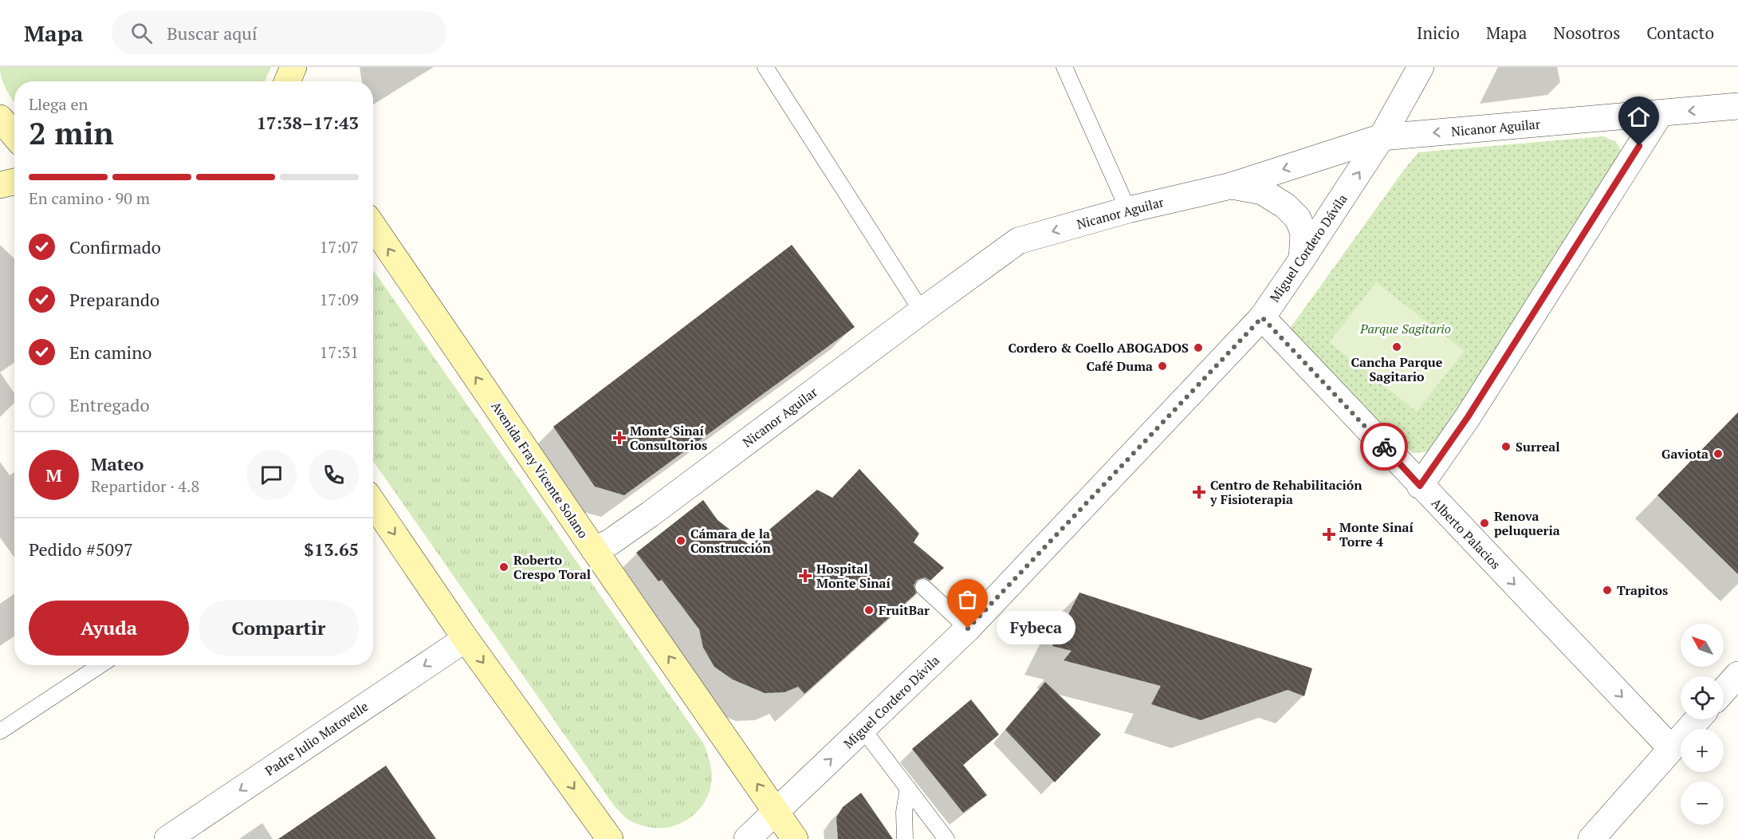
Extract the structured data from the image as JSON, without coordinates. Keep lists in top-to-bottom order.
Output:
{
  "streets": {
    "main road": ["Avenida Fray Vicente Solano"],
    "street": [
      "Nicanor Aguilar",
      "Miguel Cordero Dávila",
      "Alberto Palacios",
      "Padre Julio Matovelle"
    ]
  },
  "crossings": [
    ["Nicanor Aguilar", "Miguel Cordero Dávila"],
    ["Nicanor Aguilar", "Avenida Fray Vicente Solano"],
    ["Miguel Cordero Dávila", "Avenida Fray Vicente Solano"],
    ["Miguel Cordero Dávila", "Alberto Palacios"]
  ],
  "one_way": ["Nicanor Aguilar", "Alberto Palacios", "Padre Julio Matovelle"],
  "parks": ["Parque Sagitario"],
  "places": {
    "other": [
      "Cancha Parque Sagitario",
      "Cordero & Coello ABOGADOS",
      "Café Duma",
      "Surreal",
      "Gaviota",
      "Renova peluqueria",
      "Cámara de la Construcción",
      "Roberto Crespo Toral",
      "Trapitos",
      "FruitBar",
      "Fybeca"
    ],
    "health": [
      "Monte Sinaí Consultorios",
      "Centro de Rehabilitación y Fisioterapia",
      "Monte Sinaí Torre 4",
      "Hospital Monte Sinaí"
    ]
  },
  "north": "top left",
  "page": {
    "header": "Mapa",
    "search": "Buscar aquí",
    "nav": [
      "Inicio",
      "Mapa",
      "Nosotros",
      "Contacto"
    ],
    "heading": ["2 min", "Llega en", "17:38–17:43"],
    "panel": [
      "Mateo",
      "Repartidor · 4.8",
      "Pedido #5097",
      "$13.65"
    ],
    "bar": "En camino · 90 m",
    "list": [
      ["Confirmado", "17:07"],
      ["Preparando", "17:09"],
      ["En camino", "17:31"],
      "Entregado"
    ],
    "round": "M",
    "buttons": ["Ayuda", "Compartir"],
    "bubble": "Fybeca",
    "map_buttons": ["+", "−"]
  }
}
